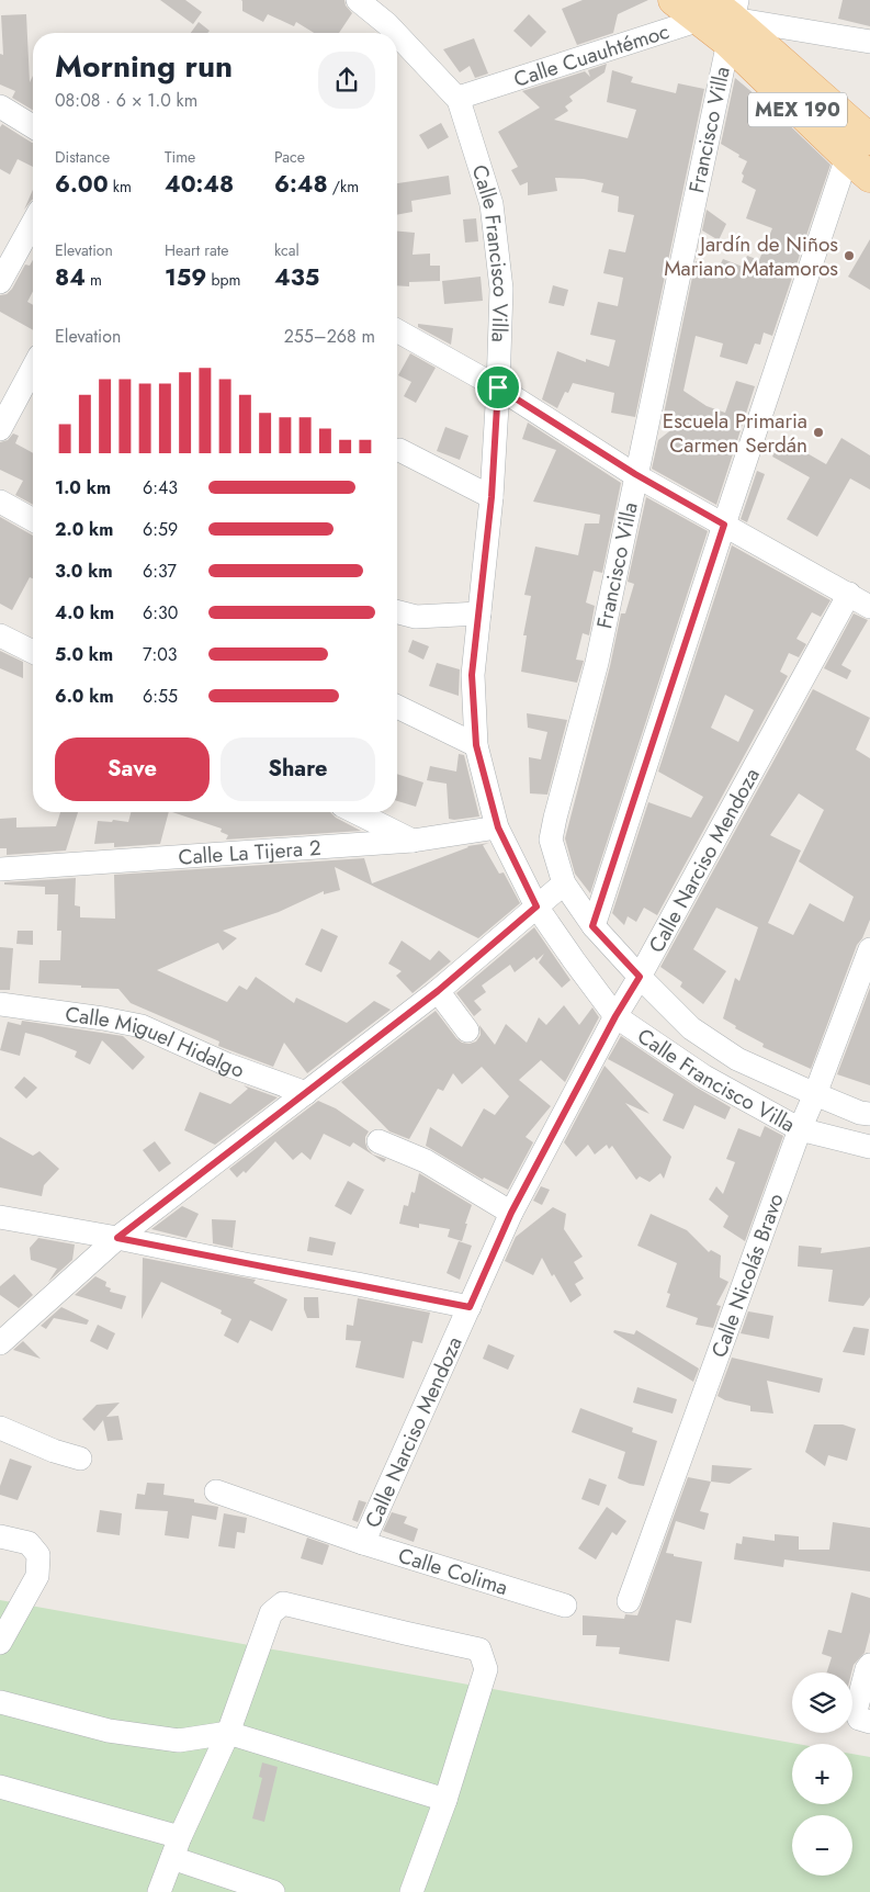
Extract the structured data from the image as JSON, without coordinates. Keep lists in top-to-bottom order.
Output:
{
  "streets": {
    "main road": ["MEX 190"],
    "street": [
      "Calle Cuauhtémoc",
      "Francisco Villa",
      "Calle Francisco Villa",
      "Calle La Tijera 2",
      "Calle Narciso Mendoza",
      "Calle Miguel Hidalgo",
      "Calle Nicolás Bravo",
      "Calle Colima"
    ]
  },
  "crossings": [
    ["Calle Cuauhtémoc", "MEX 190"],
    ["Calle Cuauhtémoc", "Francisco Villa"],
    ["Calle Cuauhtémoc", "Calle Francisco Villa"],
    ["MEX 190", "Francisco Villa"],
    ["Francisco Villa", "Calle Francisco Villa"],
    ["Calle Francisco Villa", "Calle La Tijera 2"],
    ["Calle Francisco Villa", "Calle Narciso Mendoza"],
    ["Calle Francisco Villa", "Calle Nicolás Bravo"],
    ["Calle Narciso Mendoza", "Calle Colima"]
  ],
  "places": ["Jardín de Niños Mariano Matamoros", "Escuela Primaria Carmen Serdán"],
  "page": {
    "heading": ["Morning run", "08:08 · 6 × 1.0 km"],
    "stats": [
      ["Distance", "6.00 km"],
      ["Time", "40:48"],
      ["Pace", "6:48 /km"],
      ["Elevation", "84 m"],
      ["Heart rate", "159 bpm"],
      ["kcal", "435"]
    ],
    "chart": ["Elevation", "255–268 m"],
    "list": [
      {
        "name": "1.0 km",
        "note": "6:43"
      },
      {
        "name": "2.0 km",
        "note": "6:59"
      },
      {
        "name": "3.0 km",
        "note": "6:37"
      },
      {
        "name": "4.0 km",
        "note": "6:30"
      },
      {
        "name": "5.0 km",
        "note": "7:03"
      },
      {
        "name": "6.0 km",
        "note": "6:55"
      }
    ],
    "buttons": ["Save", "Share"],
    "map_buttons": ["+", "−"]
  }
}
